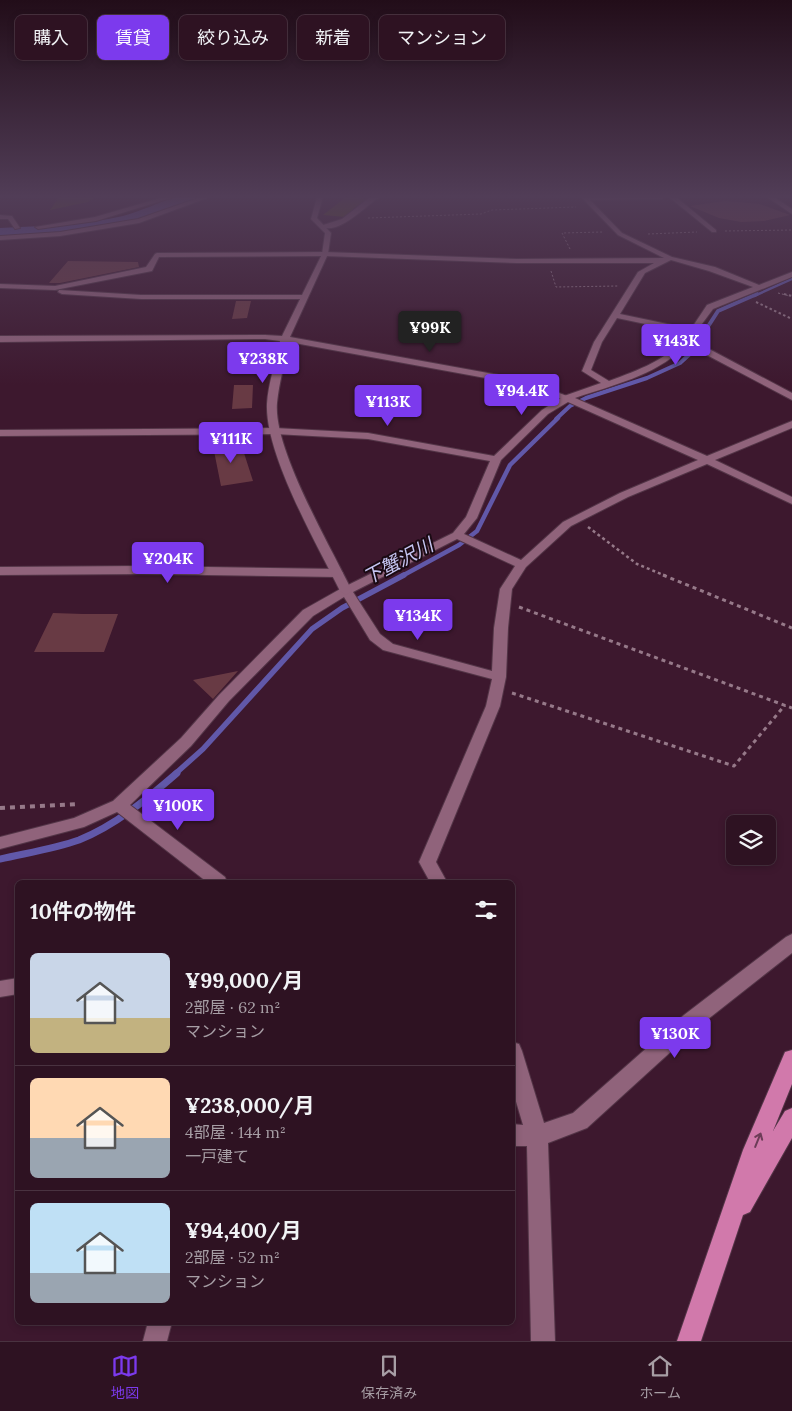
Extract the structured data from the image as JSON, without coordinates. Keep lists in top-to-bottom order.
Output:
{
  "water": ["下蟹沢川"],
  "page": {
    "chip": [
      "購入",
      "賃貸",
      "絞り込み",
      "新着",
      "マンション"
    ],
    "price": [
      "¥99K",
      "¥143K",
      "¥238K",
      "¥94.4K",
      "¥113K",
      "¥111K",
      "¥204K",
      "¥134K",
      "¥100K",
      "¥130K"
    ],
    "heading": "10件の物件",
    "list": [
      {
        "name": "¥99,000/月",
        "note": "2部屋 · 62 m² · マンション"
      },
      {
        "name": "¥238,000/月",
        "note": "4部屋 · 144 m² · 一戸建て"
      },
      {
        "name": "¥94,400/月",
        "note": "2部屋 · 52 m² · マンション"
      }
    ],
    "tabs": ["地図", "保存済み", "ホーム"]
  }
}
